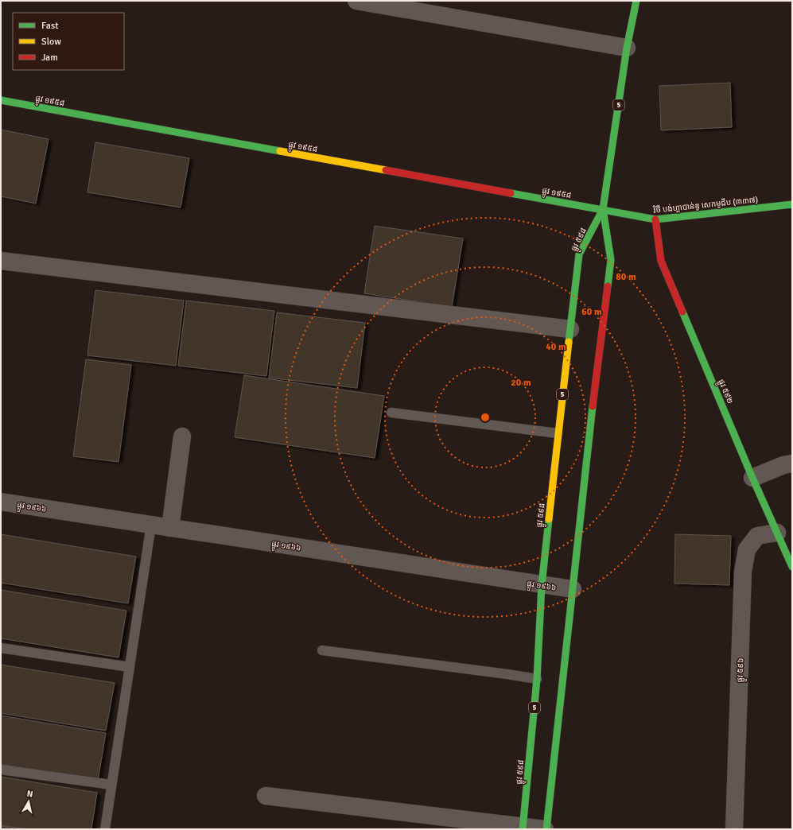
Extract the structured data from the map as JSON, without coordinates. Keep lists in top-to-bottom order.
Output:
{
  "streets": {
    "main road": [
      "ផ្លូវ ១៩៥៨",
      "5",
      "វិថី បង់ហ្គាបាន់ឌូ សេកមូជីប (៣៣៧)",
      "ផ្លូវ ៥៩៨",
      "ផ្លូវ ៥៩២"
    ],
    "street": ["ផ្លូវ ១៩៦៦", "ផ្លូវ ៥៩៦"]
  },
  "crossings": [
    ["ផ្លូវ ១៩៥៨", "វិថី បង់ហ្គាបាន់ឌូ សេកមូជីប (៣៣៧)"],
    ["ផ្លូវ ១៩៥៨", "ផ្លូវ ៥៩៨"],
    ["វិថី បង់ហ្គាបាន់ឌូ សេកមូជីប (៣៣៧)", "ផ្លូវ ៥៩៨"],
    ["វិថី បង់ហ្គាបាន់ឌូ សេកមូជីប (៣៣៧)", "ផ្លូវ ៥៩២"],
    ["ផ្លូវ ៥៩៨", "ផ្លូវ ១៩៦៦"],
    ["ផ្លូវ ៥៩២", "ផ្លូវ ៥៩៦"]
  ],
  "legend": ["Fast", "Slow", "Jam"],
  "north": "top",
  "rings": [
    "80 m",
    "60 m",
    "40 m",
    "20 m"
  ]
}
